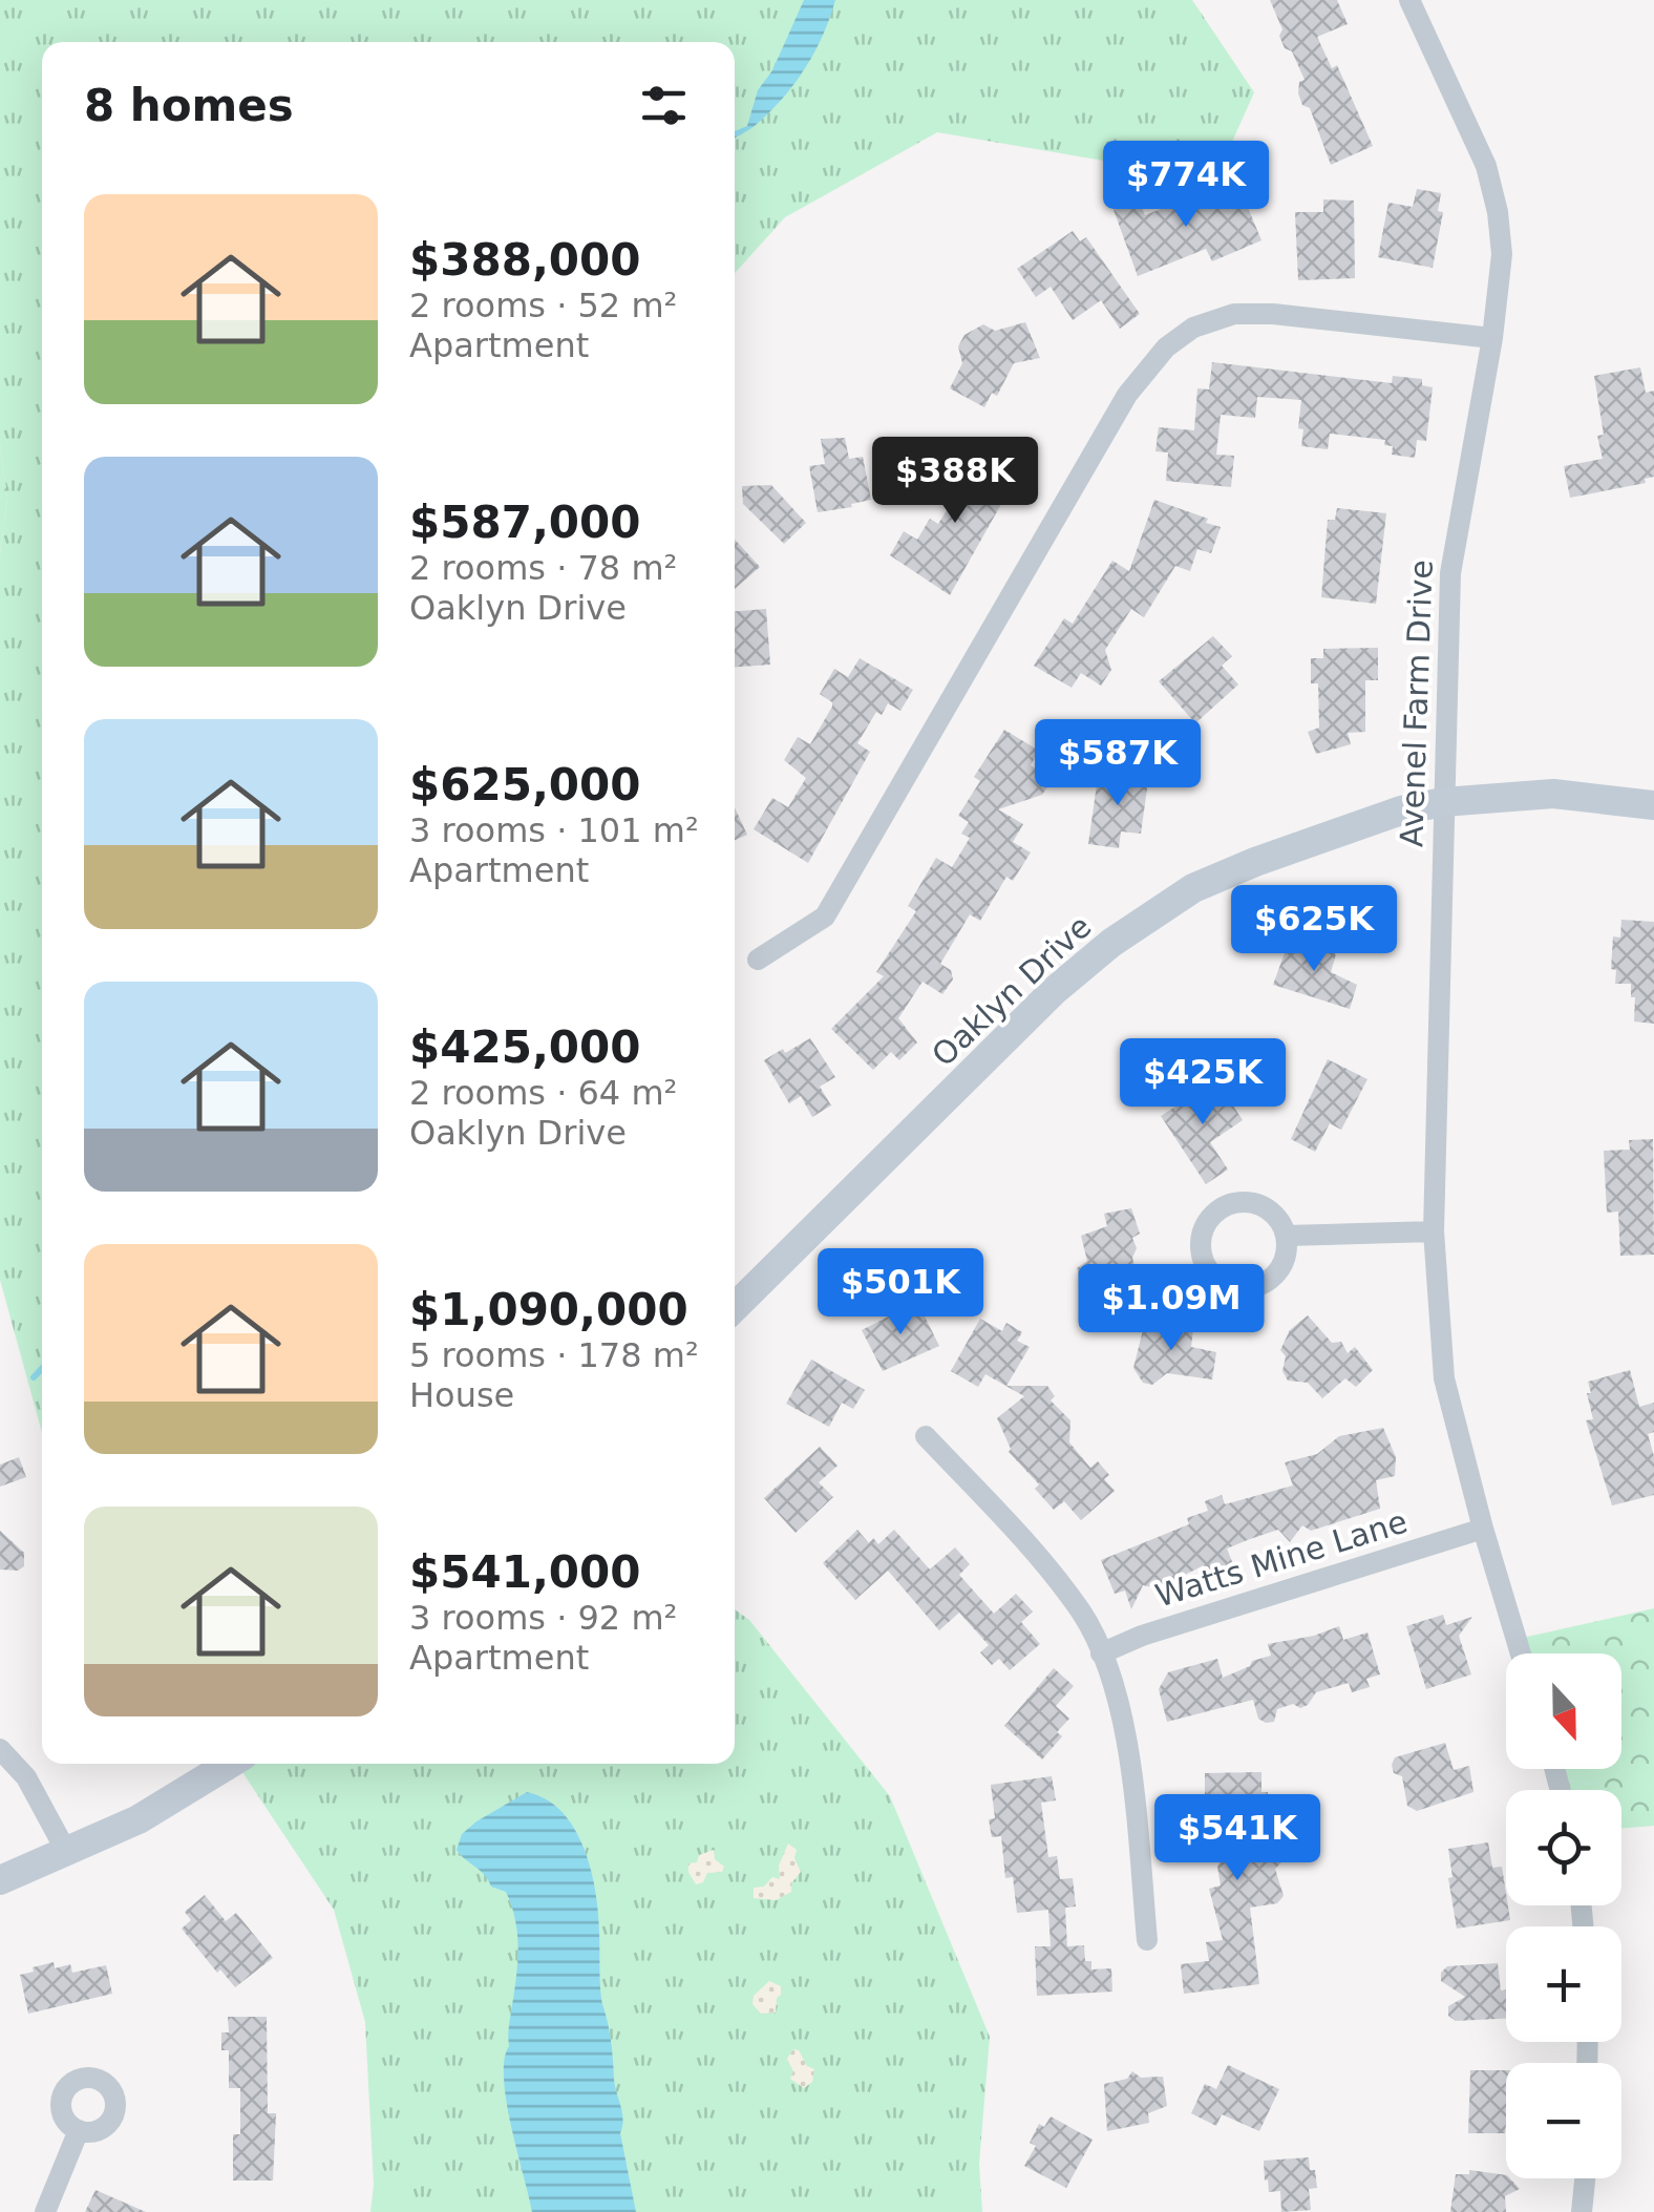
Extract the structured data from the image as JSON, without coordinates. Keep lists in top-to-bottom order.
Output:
{
  "streets": {
    "street": ["Avenel Farm Drive", "Oaklyn Drive", "Watts Mine Lane"]
  },
  "crossings": [
    ["Avenel Farm Drive", "Oaklyn Drive"],
    ["Avenel Farm Drive", "Watts Mine Lane"]
  ],
  "north": "bottom",
  "page": {
    "heading": "8 homes",
    "price": [
      "$774K",
      "$388K",
      "$587K",
      "$625K",
      "$425K",
      "$501K",
      "$1.09M",
      "$541K"
    ],
    "list": [
      {
        "name": "$388,000",
        "note": "2 rooms · 52 m² · Apartment"
      },
      {
        "name": "$587,000",
        "note": "2 rooms · 78 m² · Oaklyn Drive"
      },
      {
        "name": "$625,000",
        "note": "3 rooms · 101 m² · Apartment"
      },
      {
        "name": "$425,000",
        "note": "2 rooms · 64 m² · Oaklyn Drive"
      },
      {
        "name": "$1,090,000",
        "note": "5 rooms · 178 m² · House"
      },
      {
        "name": "$541,000",
        "note": "3 rooms · 92 m² · Apartment"
      }
    ],
    "map_buttons": ["+", "−"]
  }
}
